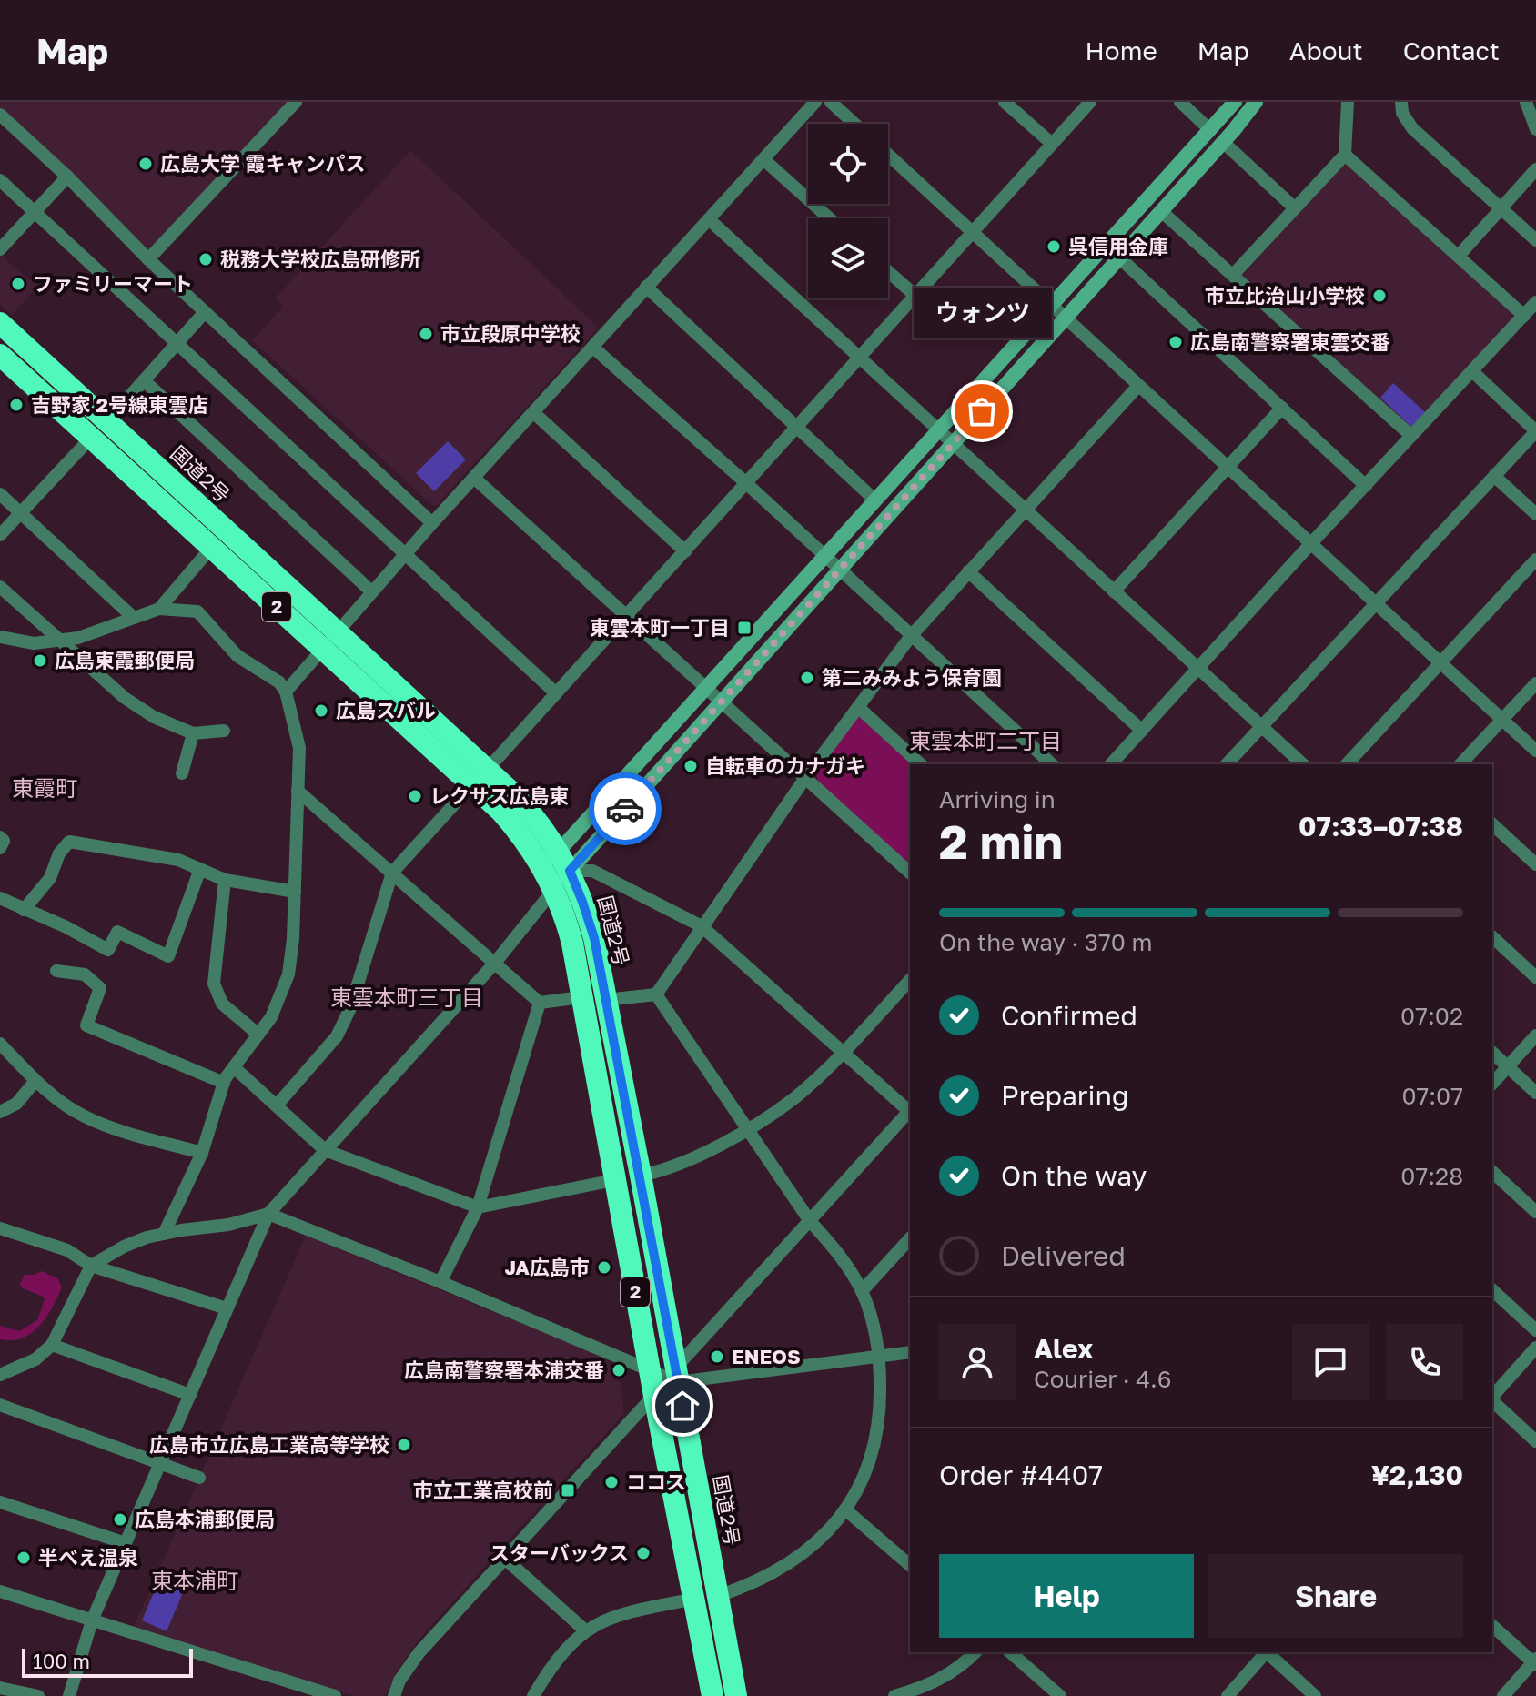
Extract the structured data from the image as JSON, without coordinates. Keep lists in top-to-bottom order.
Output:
{
  "streets": {
    "highway": ["国道2号", "2"]
  },
  "districts": [
    "東雲本町二丁目",
    "東霞町",
    "東雲本町三丁目",
    "東本浦町"
  ],
  "places": {
    "other": [
      "広島大学 霞キャンパス",
      "呉信用金庫",
      "税務大学校広島研修所",
      "ファミリーマート",
      "市立比治山小学校",
      "市立段原中学校",
      "広島南警察署東雲交番",
      "吉野家 2号線東雲店",
      "ウォンツ",
      "広島東霞郵便局",
      "第二みみよう保育園",
      "広島スバル",
      "自転車のカナガキ",
      "レクサス広島東",
      "JA広島市",
      "ENEOS",
      "広島南警察署本浦交番",
      "広島市立広島工業高等学校",
      "ココス",
      "広島本浦郵便局",
      "スターバックス",
      "半べえ温泉"
    ],
    "transit": ["東雲本町一丁目", "市立工業高校前"]
  },
  "scale_bar": "100 m",
  "page": {
    "header": "Map",
    "nav": [
      "Home",
      "Map",
      "About",
      "Contact"
    ],
    "bubble": "ウォンツ",
    "heading": ["2 min", "Arriving in", "07:33–07:38"],
    "panel": [
      "Alex",
      "Courier · 4.6",
      "Order #4407",
      "¥2,130"
    ],
    "bar": "On the way · 370 m",
    "list": [
      ["Confirmed", "07:02"],
      ["Preparing", "07:07"],
      ["On the way", "07:28"],
      "Delivered"
    ],
    "buttons": ["Help", "Share"],
    "scale": "100 m"
  }
}
